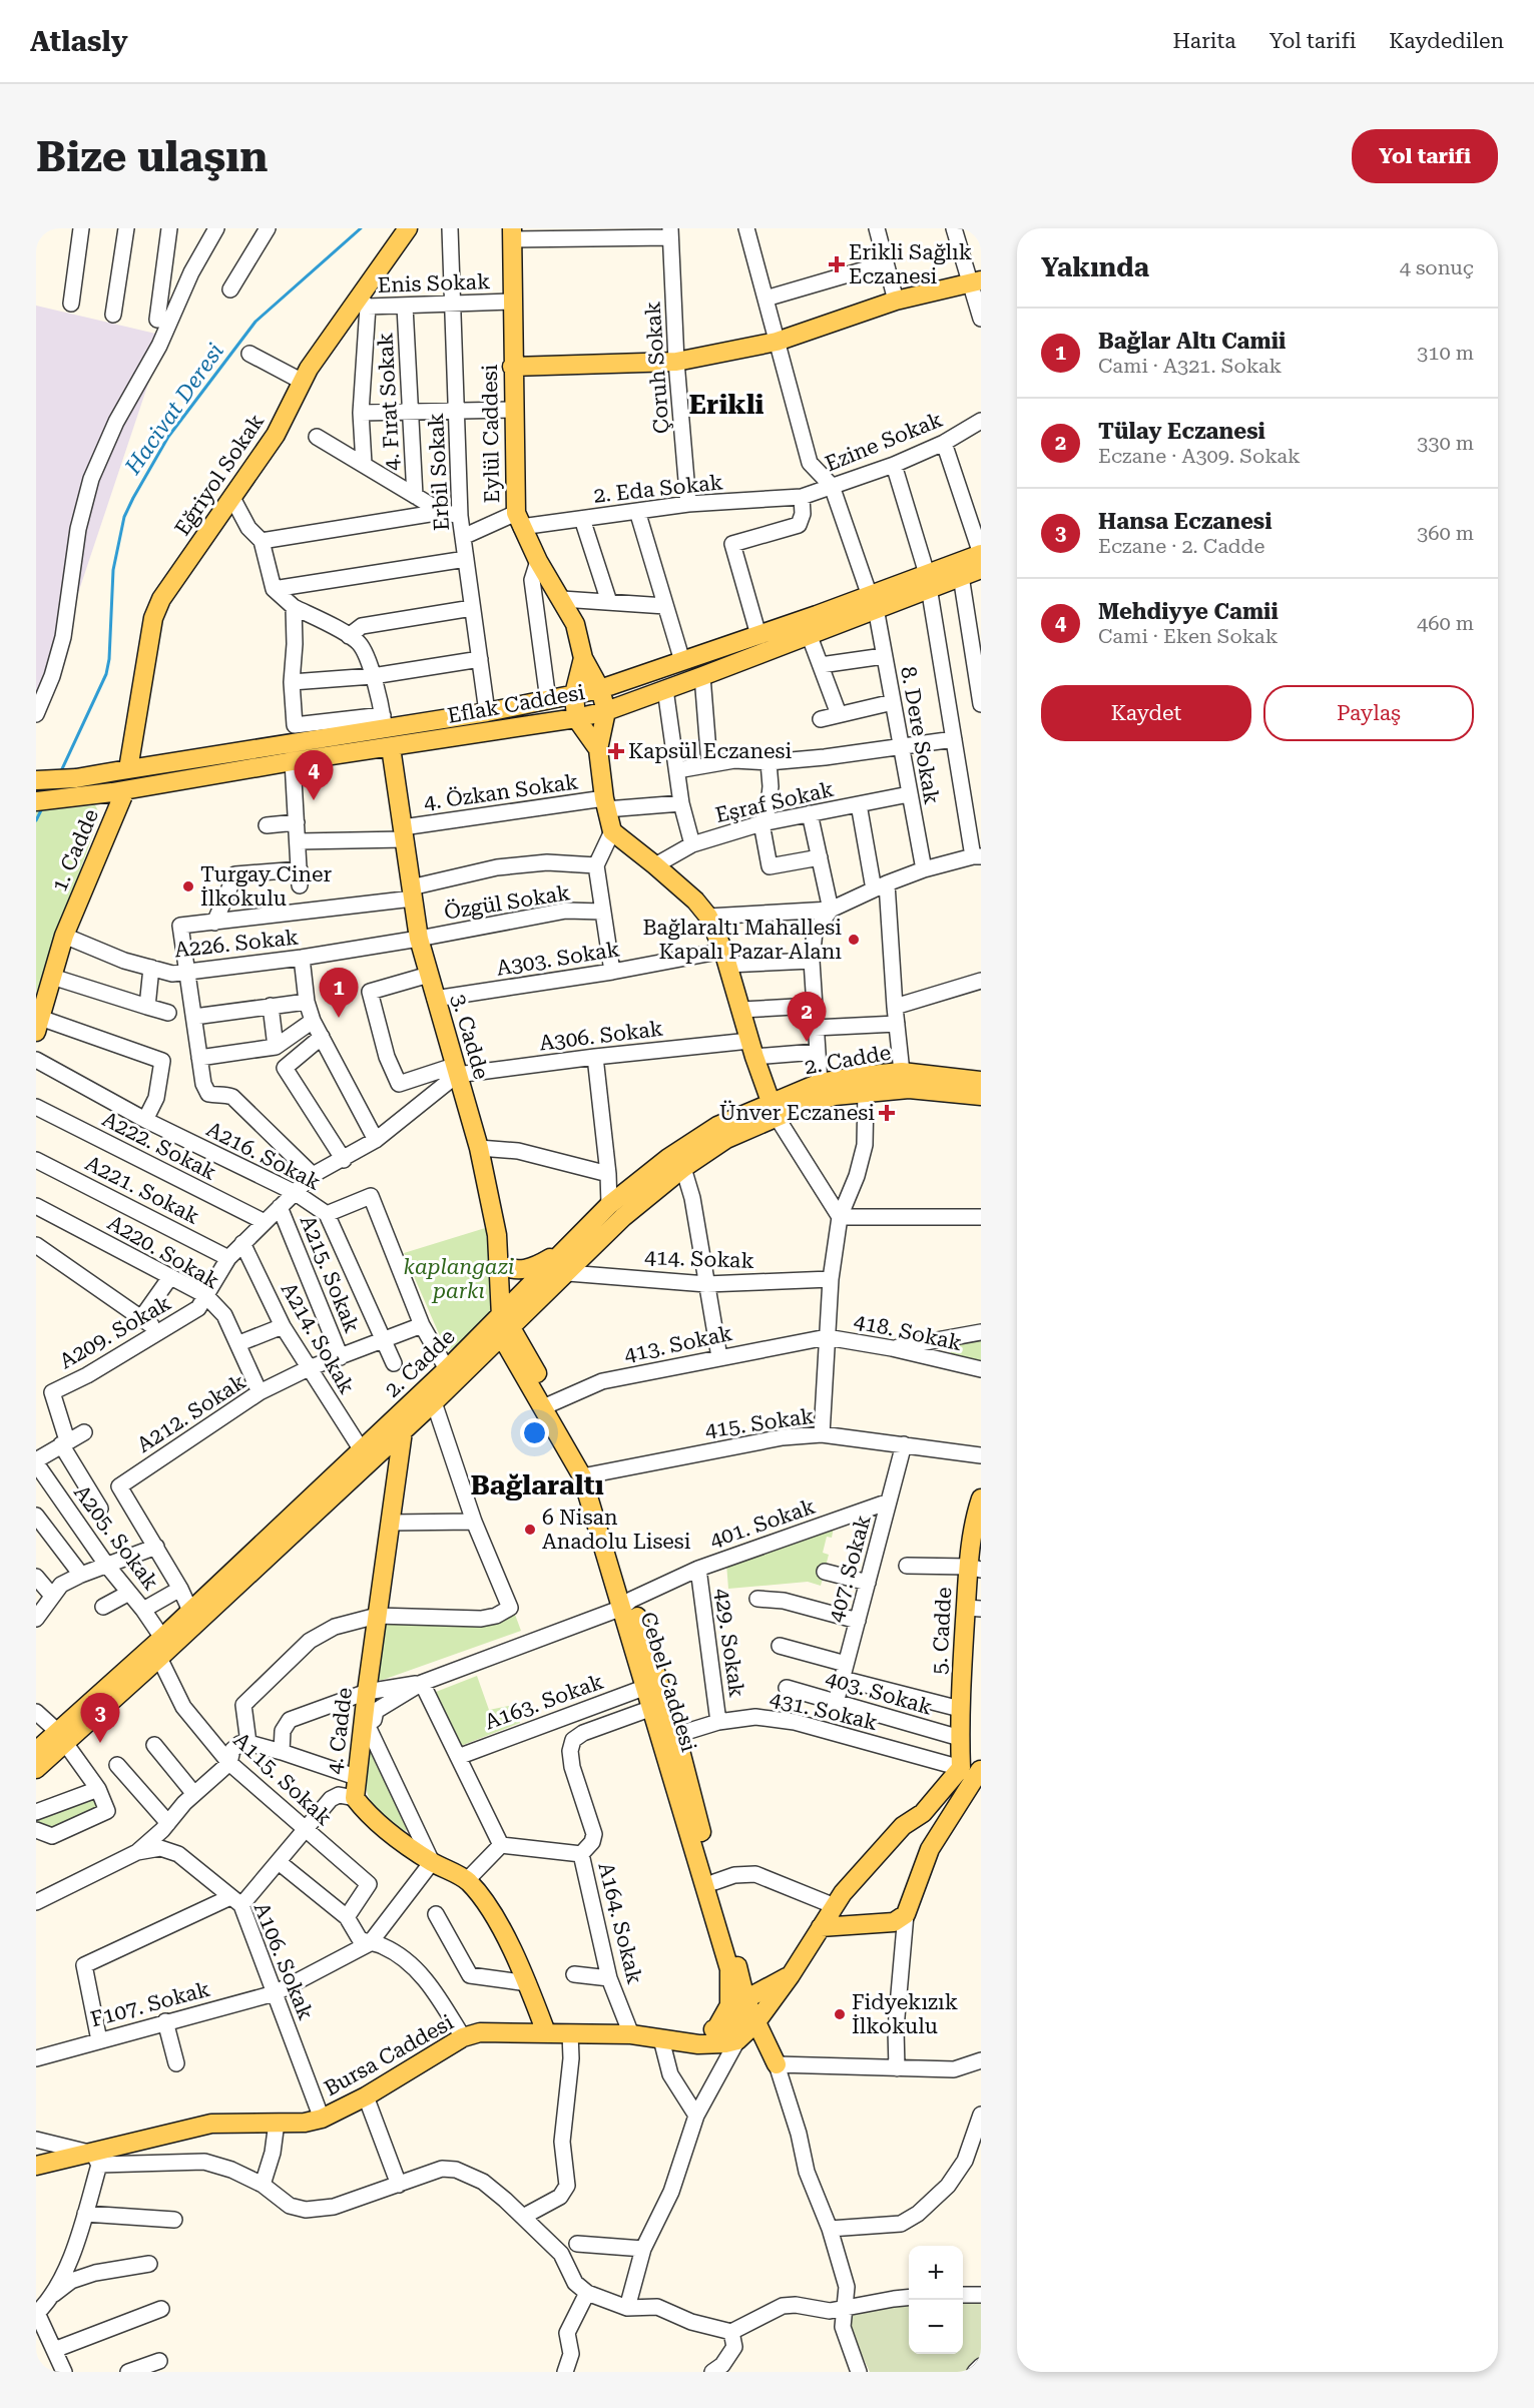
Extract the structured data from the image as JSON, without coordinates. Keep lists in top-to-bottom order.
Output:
{
  "streets": {
    "main road": [
      "Eylül Caddesi",
      "Eğriyol Sokak",
      "Eflak Caddesi",
      "1. Cadde",
      "3. Cadde",
      "2. Cadde",
      "5. Cadde",
      "Cebel Caddesi",
      "4. Cadde",
      "Bursa Caddesi"
    ],
    "street": [
      "Enis Sokak",
      "Çoruh Sokak",
      "4. Fırat Sokak",
      "Ezine Sokak",
      "Erbil Sokak",
      "2. Eda Sokak",
      "8. Dere Sokak",
      "4. Özkan Sokak",
      "Eşraf Sokak",
      "Özgül Sokak",
      "A226. Sokak",
      "A303. Sokak",
      "A306. Sokak",
      "A222. Sokak",
      "A216. Sokak",
      "A221. Sokak",
      "A220. Sokak",
      "414. Sokak",
      "A215. Sokak",
      "A209. Sokak",
      "418. Sokak",
      "A214. Sokak",
      "413. Sokak",
      "A212. Sokak",
      "415. Sokak",
      "401. Sokak",
      "A205. Sokak",
      "407. Sokak",
      "429. Sokak",
      "403. Sokak",
      "A163. Sokak",
      "431. Sokak",
      "A115. Sokak",
      "A164. Sokak",
      "A106. Sokak",
      "F107. Sokak"
    ]
  },
  "crossings": [
    ["Enis Sokak", "4. Fırat Sokak"],
    ["Enis Sokak", "Eylül Caddesi"],
    ["Enis Sokak", "Erbil Sokak"],
    ["Enis Sokak", "Eğriyol Sokak"],
    ["Çoruh Sokak", "2. Eda Sokak"],
    ["Eylül Caddesi", "2. Eda Sokak"],
    ["Ezine Sokak", "2. Eda Sokak"],
    ["Ezine Sokak", "8. Dere Sokak"],
    ["Erbil Sokak", "2. Eda Sokak"],
    ["Erbil Sokak", "Eflak Caddesi"],
    ["Eğriyol Sokak", "Eflak Caddesi"],
    ["Eflak Caddesi", "8. Dere Sokak"],
    ["Eflak Caddesi", "1. Cadde"],
    ["Eflak Caddesi", "3. Cadde"],
    ["8. Dere Sokak", "Eşraf Sokak"],
    ["4. Özkan Sokak", "3. Cadde"],
    ["1. Cadde", "A226. Sokak"],
    ["Özgül Sokak", "A226. Sokak"],
    ["Özgül Sokak", "3. Cadde"],
    ["A226. Sokak", "3. Cadde"],
    ["A303. Sokak", "3. Cadde"],
    ["A306. Sokak", "3. Cadde"],
    ["3. Cadde", "2. Cadde"],
    ["3. Cadde", "Cebel Caddesi"],
    ["2. Cadde", "414. Sokak"],
    ["2. Cadde", "A214. Sokak"],
    ["2. Cadde", "A212. Sokak"],
    ["2. Cadde", "A205. Sokak"],
    ["2. Cadde", "Cebel Caddesi"],
    ["2. Cadde", "4. Cadde"],
    ["2. Cadde", "A115. Sokak"],
    ["A216. Sokak", "A212. Sokak"],
    ["A220. Sokak", "A209. Sokak"],
    ["A220. Sokak", "A212. Sokak"],
    ["A215. Sokak", "A212. Sokak"],
    ["418. Sokak", "413. Sokak"],
    ["A214. Sokak", "A212. Sokak"],
    ["413. Sokak", "Cebel Caddesi"],
    ["415. Sokak", "407. Sokak"],
    ["415. Sokak", "Cebel Caddesi"],
    ["401. Sokak", "407. Sokak"],
    ["401. Sokak", "429. Sokak"],
    ["401. Sokak", "Cebel Caddesi"],
    ["407. Sokak", "403. Sokak"],
    ["5. Cadde", "403. Sokak"],
    ["5. Cadde", "431. Sokak"],
    ["429. Sokak", "431. Sokak"],
    ["Cebel Caddesi", "A163. Sokak"],
    ["Cebel Caddesi", "431. Sokak"],
    ["4. Cadde", "Bursa Caddesi"],
    ["A164. Sokak", "Bursa Caddesi"],
    ["A106. Sokak", "F107. Sokak"],
    ["A106. Sokak", "Bursa Caddesi"]
  ],
  "districts": ["Erikli", "Bağlaraltı"],
  "water": ["Hacivat Deresi"],
  "parks": ["kaplangazi parkı"],
  "places": {
    "health": ["Erikli Sağlık Eczanesi", "Kapsül Eczanesi", "Ünver Eczanesi"],
    "other": [
      "Turgay Ciner İlkokulu",
      "Bağlaraltı Mahallesi Kapalı Pazar Alanı",
      "6 Nisan Anadolu Lisesi",
      "Fidyekızık İlkokulu"
    ]
  },
  "page": {
    "header": "Atlasly",
    "nav": ["Harita", "Yol tarifi", "Kaydedilen"],
    "buttons": [
      "Yol tarifi",
      ["Kaydet", "Paylaş"]
    ],
    "title": "Bize ulaşın",
    "heading": ["Yakında", "4 sonuç"],
    "list": [
      {
        "mark": "1",
        "name": "Bağlar Altı Camii",
        "note": "Cami · A321. Sokak",
        "value": "310 m"
      },
      {
        "mark": "2",
        "name": "Tülay Eczanesi",
        "note": "Eczane · A309. Sokak",
        "value": "330 m"
      },
      {
        "mark": "3",
        "name": "Hansa Eczanesi",
        "note": "Eczane · 2. Cadde",
        "value": "360 m"
      },
      {
        "mark": "4",
        "name": "Mehdiyye Camii",
        "note": "Cami · Eken Sokak",
        "value": "460 m"
      }
    ],
    "pins": [
      "4",
      "1",
      "2",
      "3"
    ],
    "map_buttons": ["+", "−"]
  }
}
